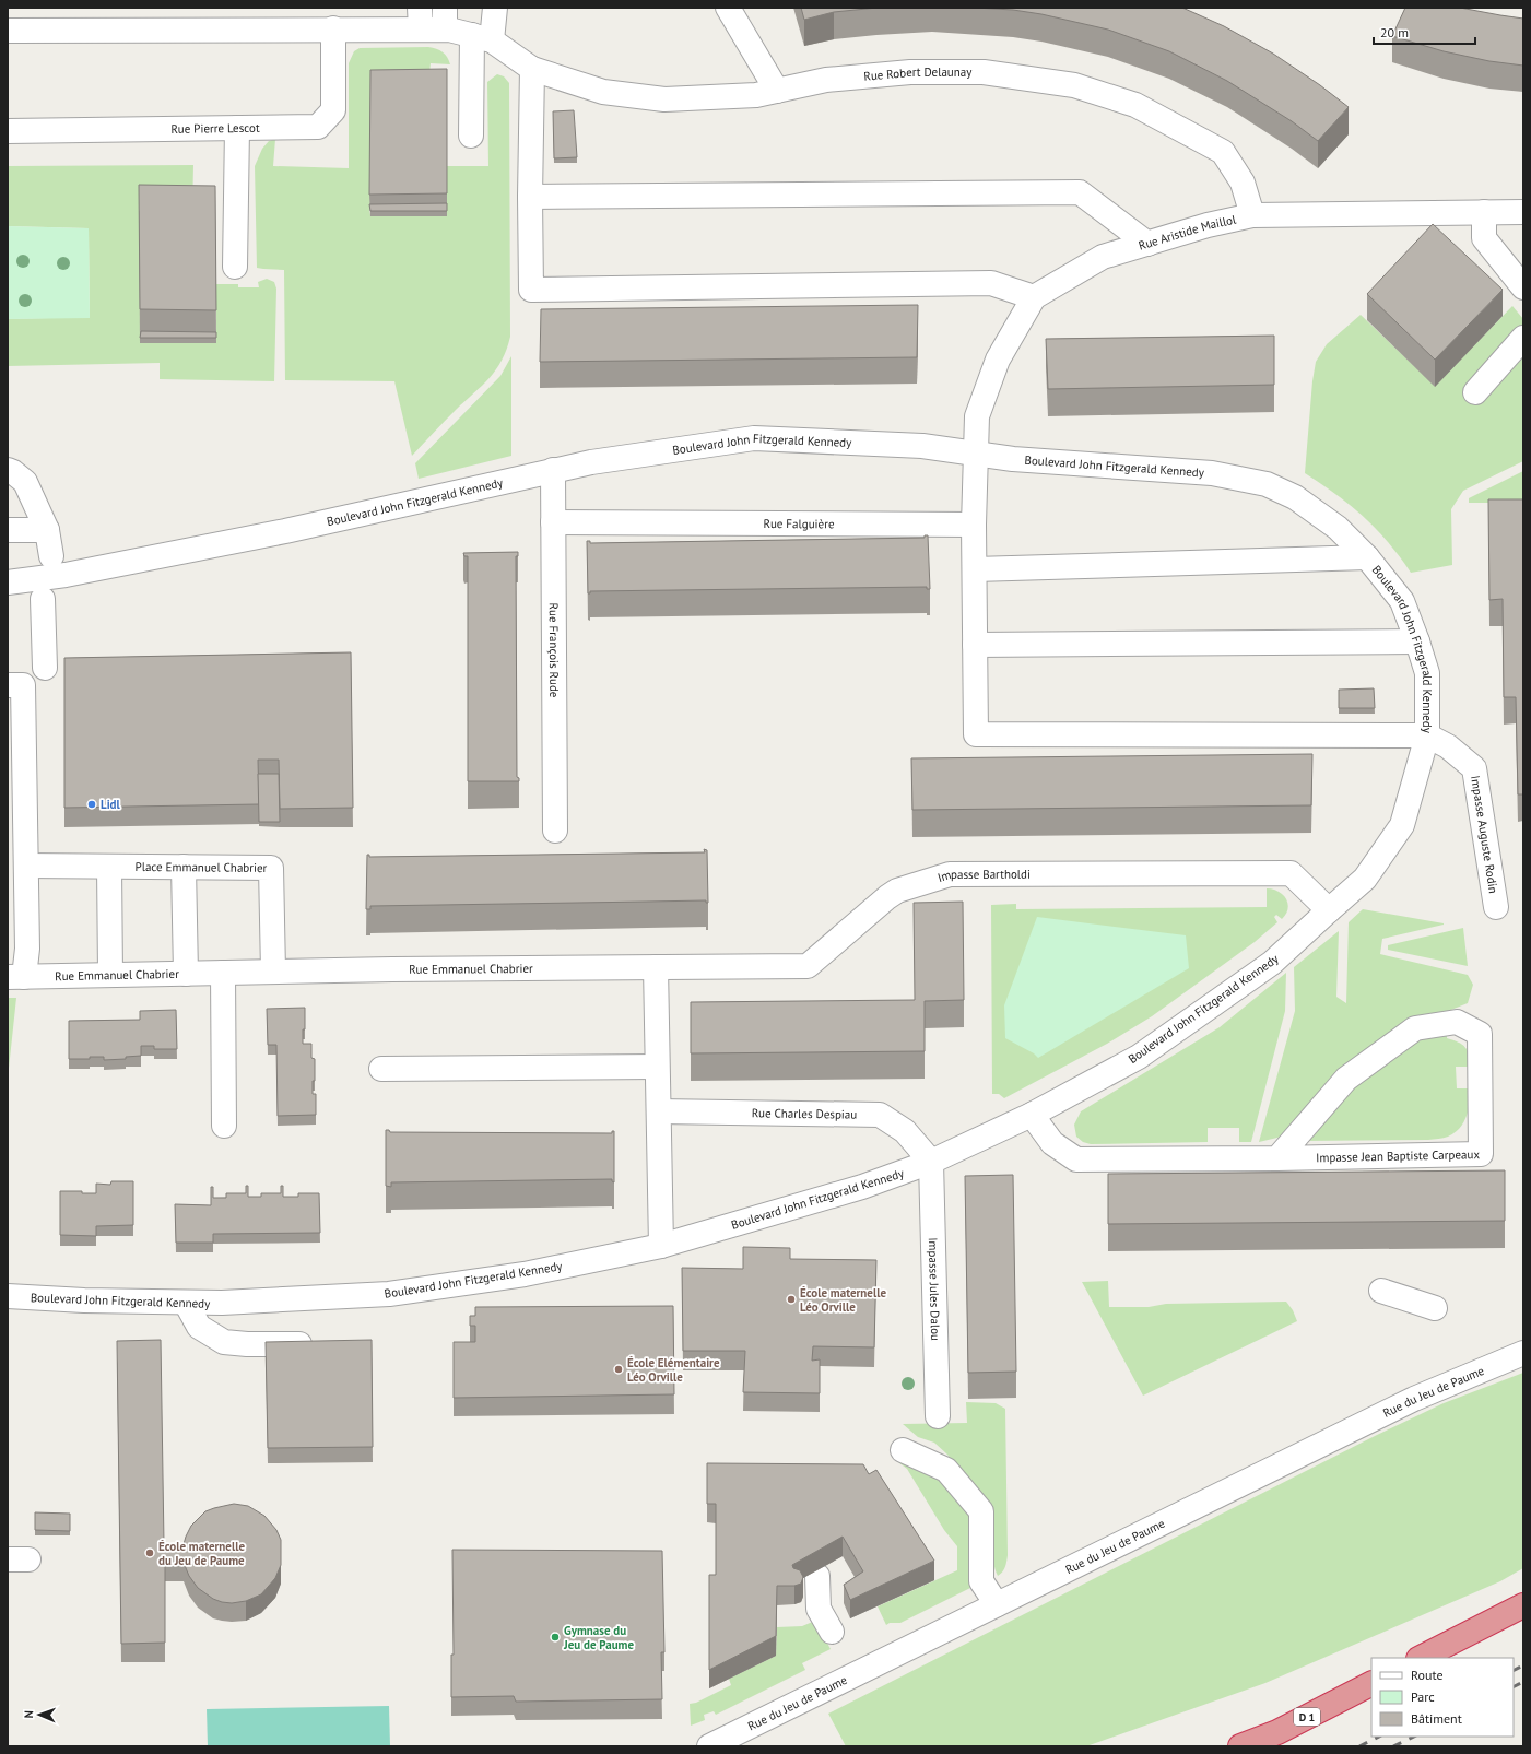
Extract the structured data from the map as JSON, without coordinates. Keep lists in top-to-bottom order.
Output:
{
  "streets": {
    "highway": ["D 1"],
    "street": [
      "Rue Robert Delaunay",
      "Rue Pierre Lescot",
      "Rue Aristide Maillol",
      "Boulevard John Fitzgerald Kennedy",
      "Rue Falguière",
      "Rue François Rude",
      "Impasse Auguste Rodin",
      "Place Emmanuel Chabrier",
      "Impasse Bartholdi",
      "Rue Emmanuel Chabrier",
      "Rue Charles Despiau",
      "Impasse Jean Baptiste Carpeaux",
      "Impasse Jules Dalou",
      "Rue du Jeu de Paume"
    ]
  },
  "crossings": [
    ["Rue Robert Delaunay", "Rue Aristide Maillol"],
    ["Rue Aristide Maillol", "Boulevard John Fitzgerald Kennedy"],
    ["Boulevard John Fitzgerald Kennedy", "Rue François Rude"],
    ["Boulevard John Fitzgerald Kennedy", "Impasse Auguste Rodin"],
    ["Boulevard John Fitzgerald Kennedy", "Impasse Bartholdi"],
    ["Boulevard John Fitzgerald Kennedy", "Rue Charles Despiau"],
    ["Boulevard John Fitzgerald Kennedy", "Impasse Jean Baptiste Carpeaux"],
    ["Boulevard John Fitzgerald Kennedy", "Impasse Jules Dalou"],
    ["Rue Falguière", "Rue François Rude"],
    ["Place Emmanuel Chabrier", "Rue Emmanuel Chabrier"],
    ["Impasse Bartholdi", "Rue Emmanuel Chabrier"],
    ["Rue Charles Despiau", "Impasse Jules Dalou"]
  ],
  "places": [
    "Lidl",
    "École maternelle Léo Orville",
    "École Elémentaire Léo Orville",
    "École maternelle du Jeu de Paume",
    "Gymnase du Jeu de Paume"
  ],
  "legend": ["Route", "Parc", "Bâtiment"],
  "scale_bar": "20 m",
  "north": "left"
}
